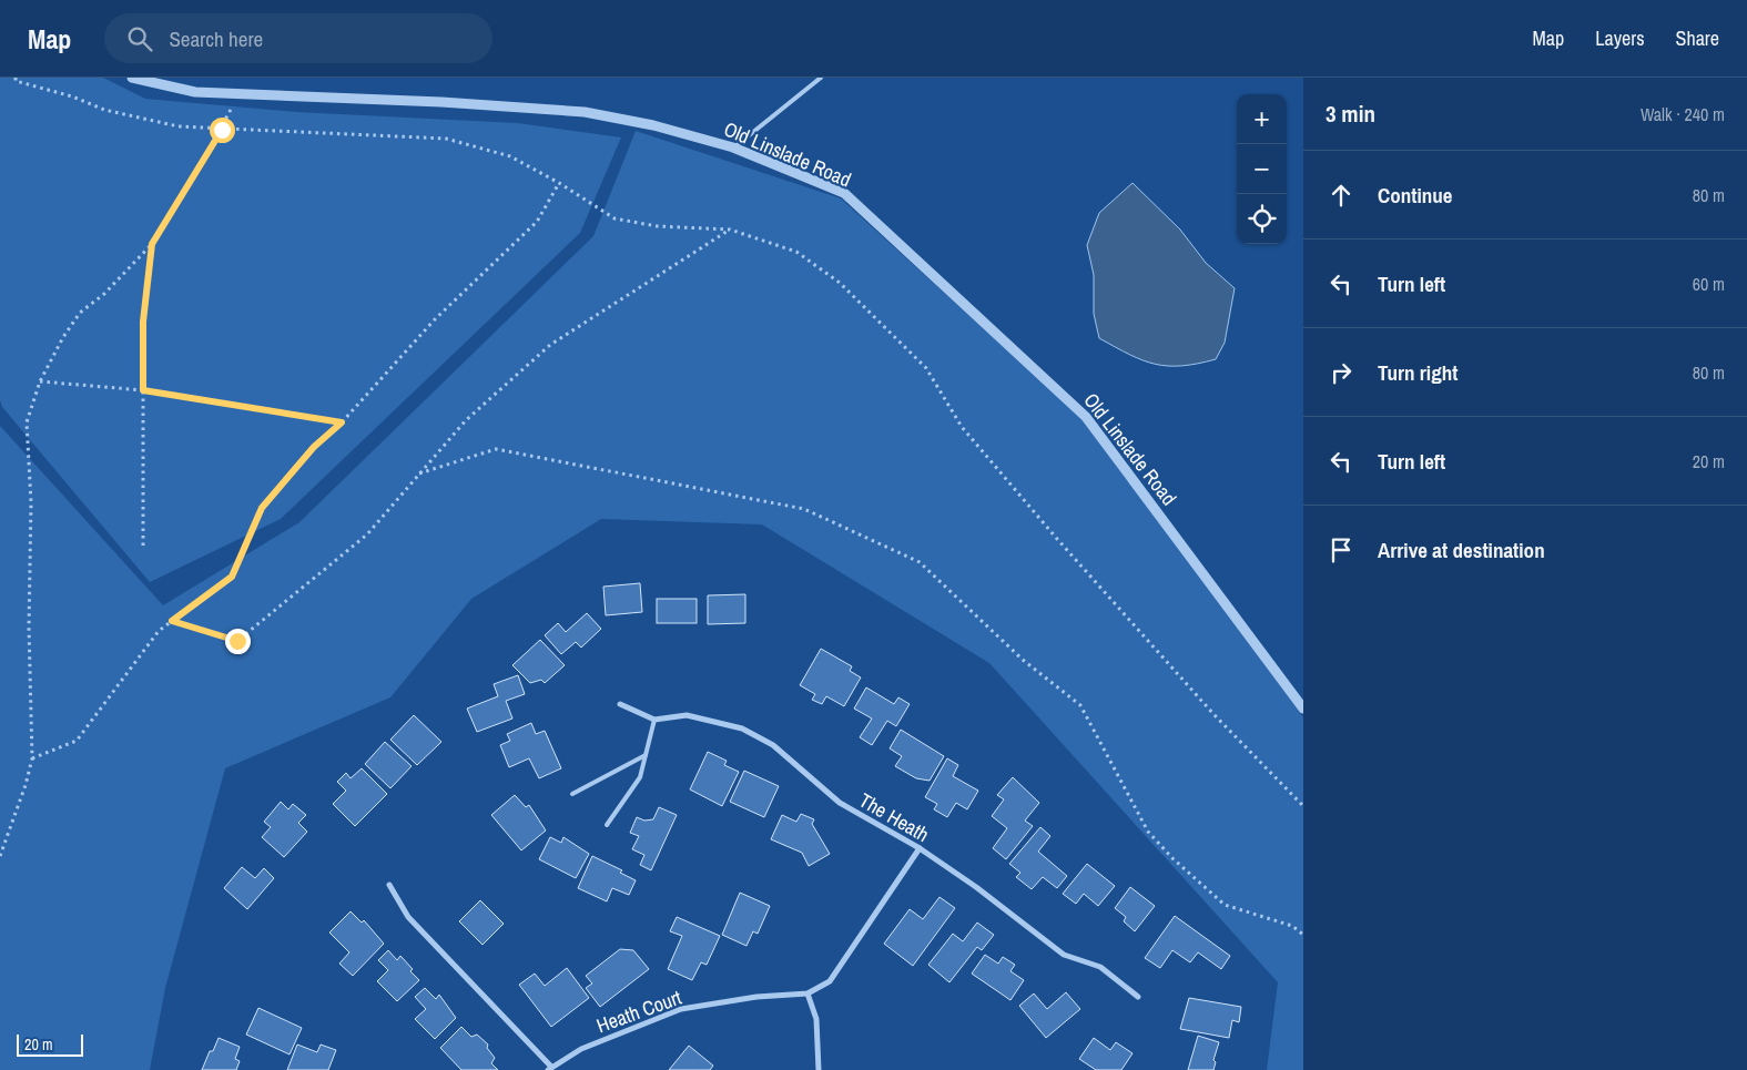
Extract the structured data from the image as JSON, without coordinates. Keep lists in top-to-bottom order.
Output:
{
  "streets": {
    "street": ["Old Linslade Road", "The Heath", "Heath Court"]
  },
  "crossings": [
    ["The Heath", "Heath Court"]
  ],
  "scale_bar": "20 m",
  "page": {
    "header": "Map",
    "search": "Search here",
    "nav": ["Map", "Layers", "Share"],
    "heading": ["3 min", "Walk · 240 m"],
    "map_buttons": ["+", "−"],
    "list": [
      ["Continue", "80 m"],
      ["Turn left", "60 m"],
      ["Turn right", "80 m"],
      ["Turn left", "20 m"],
      "Arrive at destination"
    ],
    "scale": "20 m"
  }
}
